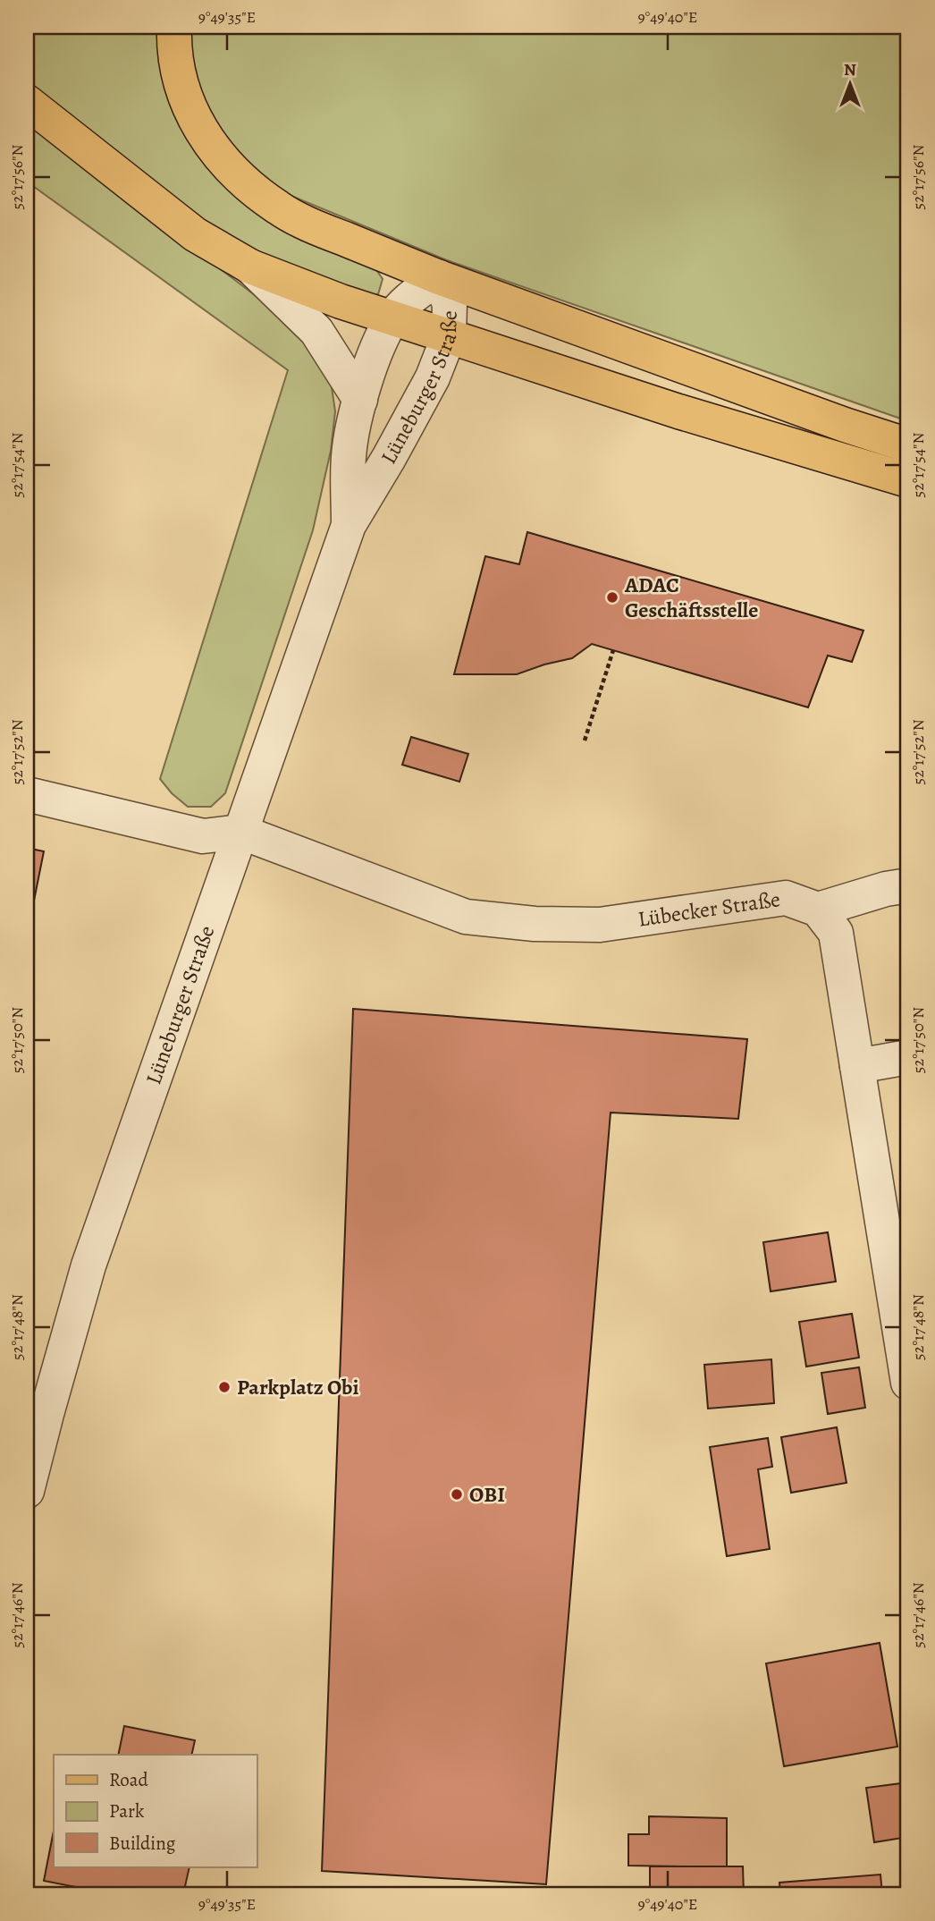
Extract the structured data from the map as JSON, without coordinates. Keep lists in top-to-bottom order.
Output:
{
  "streets": {
    "street": ["Lüneburger Straße", "Lübecker Straße"]
  },
  "crossings": [
    ["Lüneburger Straße", "Lübecker Straße"]
  ],
  "places": ["ADAC Geschäftsstelle", "Parkplatz Obi", "OBI"],
  "legend": ["Road", "Park", "Building"],
  "north": "top",
  "coordinates": [
    "9°49'35\"E",
    "9°49'40\"E",
    "52°17'56\"N",
    "52°17'54\"N",
    "52°17'52\"N",
    "52°17'50\"N",
    "52°17'48\"N",
    "52°17'46\"N"
  ]
}
